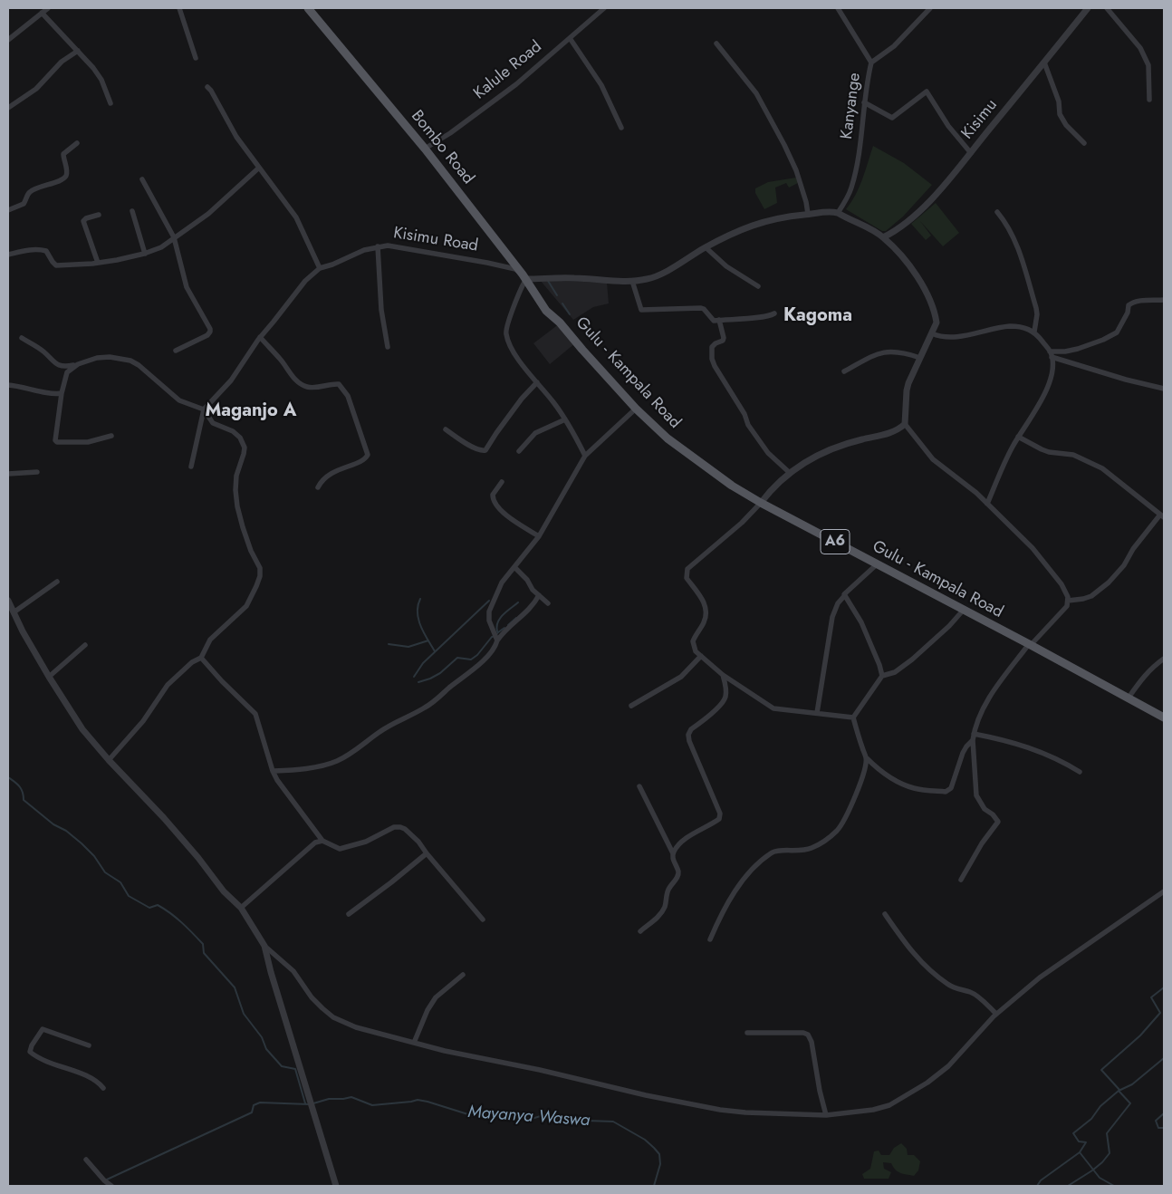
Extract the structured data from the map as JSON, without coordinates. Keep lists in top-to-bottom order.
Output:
{
  "streets": {
    "main road": ["Bombo Road", "Gulu - Kampala Road", "A6"],
    "street": [
      "Kalule Road",
      "Kanyange",
      "Kisimu",
      "Kisimu Road"
    ]
  },
  "crossings": [
    ["Kalule Road", "Bombo Road"],
    ["Bombo Road", "Kisimu Road"],
    ["Bombo Road", "Gulu - Kampala Road"]
  ],
  "districts": ["Kagoma", "Maganjo A"],
  "water": ["Mayanya Waswa"]
}
